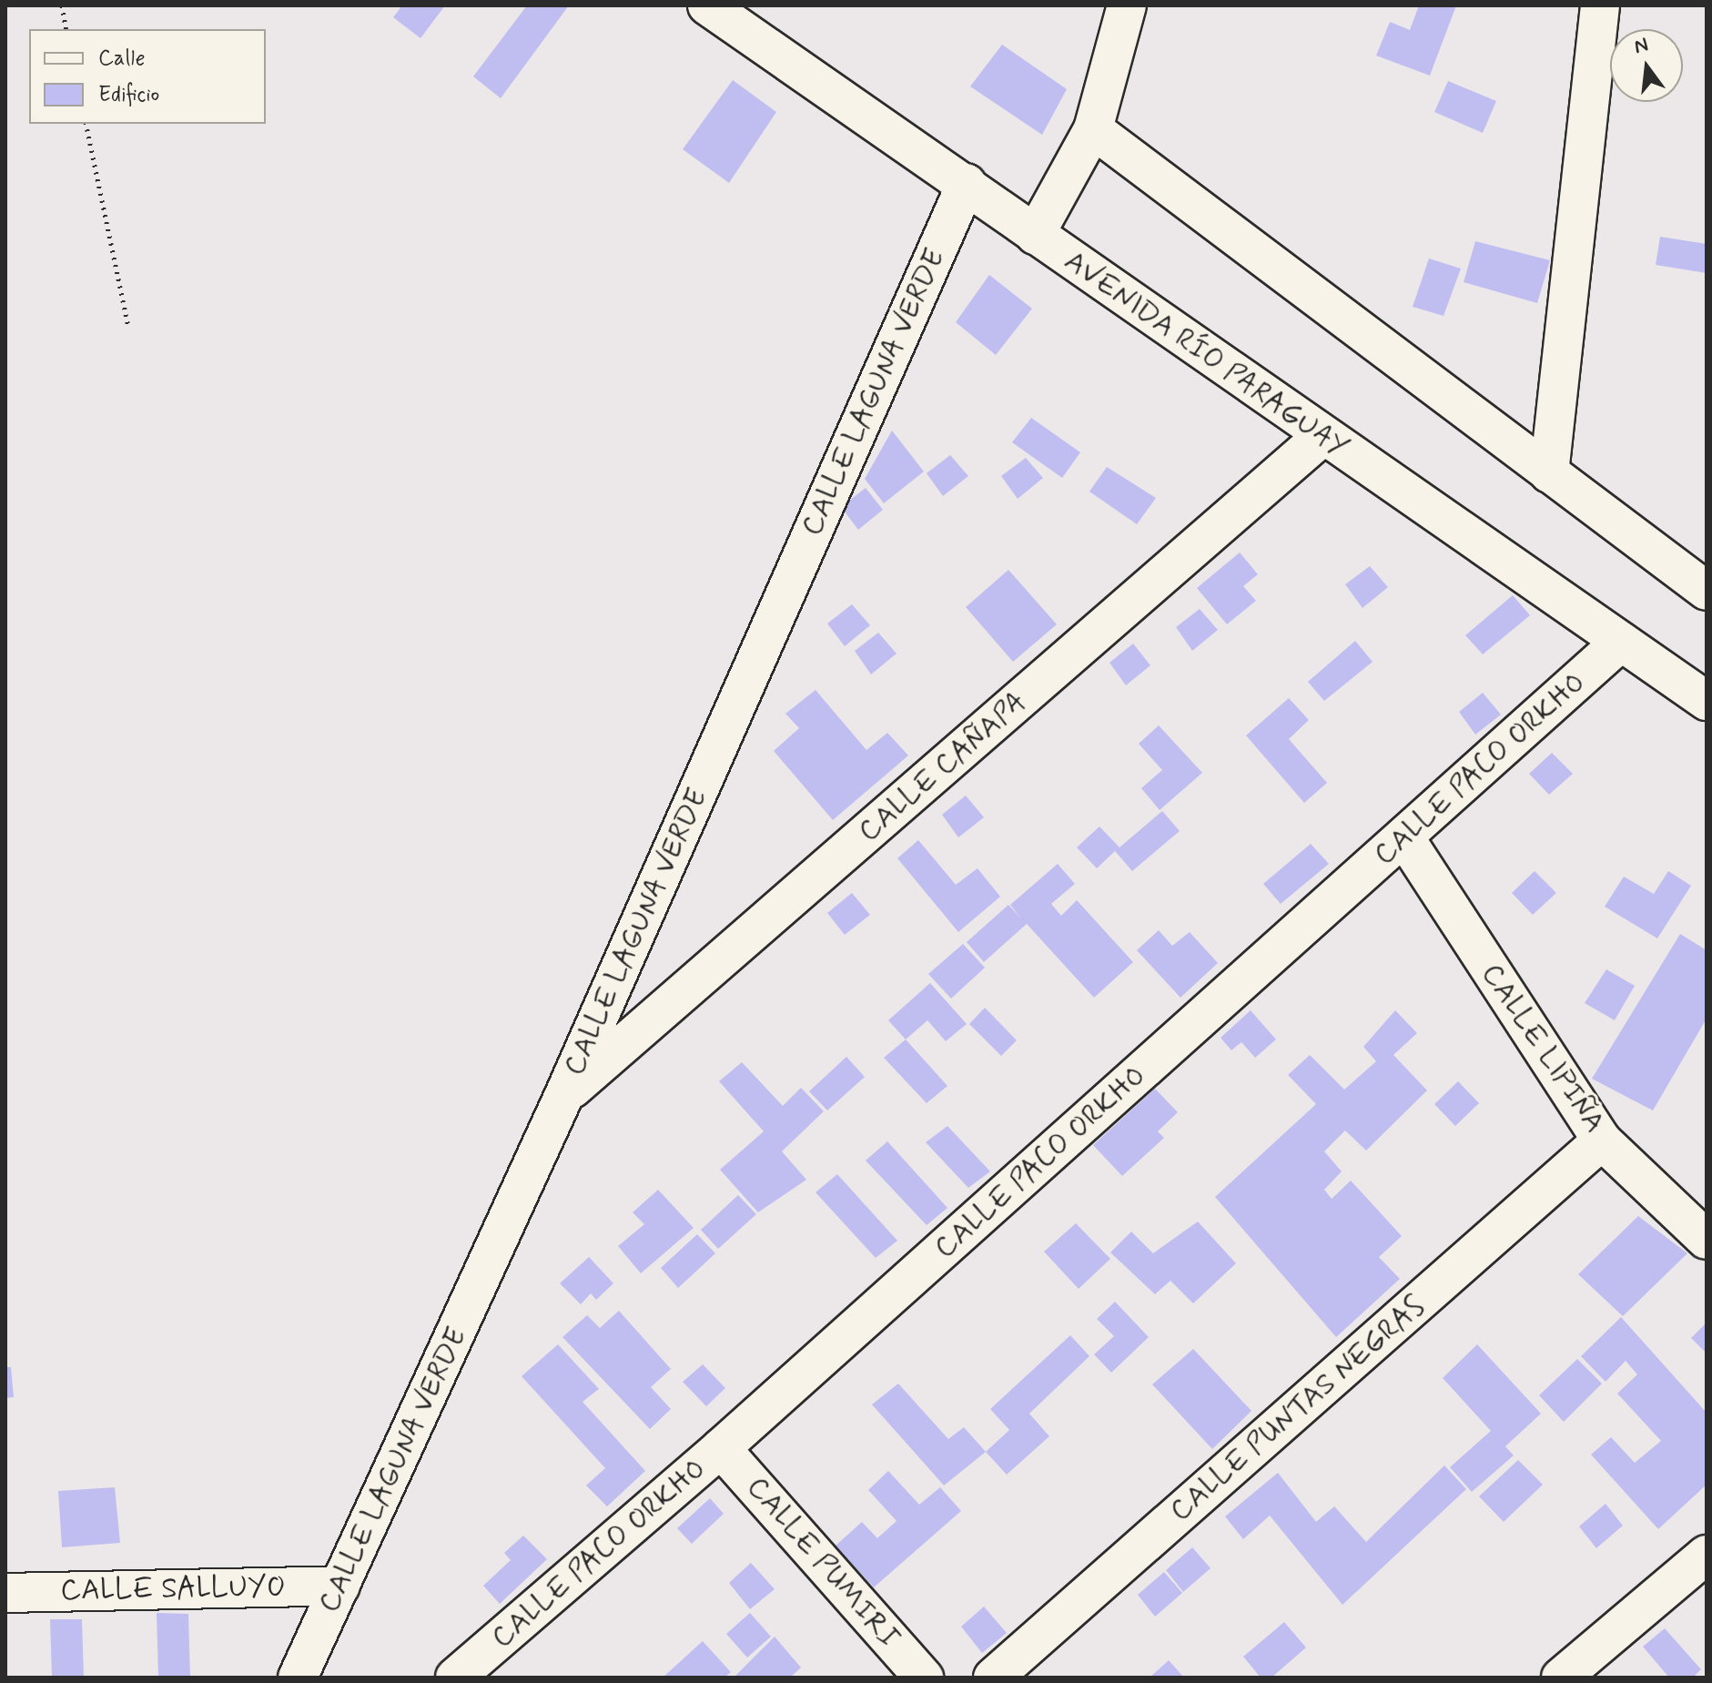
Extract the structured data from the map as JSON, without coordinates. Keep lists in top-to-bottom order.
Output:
{
  "streets": {
    "street": [
      "AVENIDA RÍO PARAGUAY",
      "CALLE LAGUNA VERDE",
      "CALLE CAÑAPA",
      "CALLE PACO ORKHO",
      "CALLE LIPIÑA",
      "CALLE PUNTAS NEGRAS",
      "CALLE PUMIRI",
      "CALLE SALLUYO"
    ]
  },
  "crossings": [
    ["AVENIDA RÍO PARAGUAY", "CALLE LAGUNA VERDE"],
    ["AVENIDA RÍO PARAGUAY", "CALLE CAÑAPA"],
    ["AVENIDA RÍO PARAGUAY", "CALLE PACO ORKHO"],
    ["CALLE LAGUNA VERDE", "CALLE CAÑAPA"],
    ["CALLE LAGUNA VERDE", "CALLE SALLUYO"],
    ["CALLE PACO ORKHO", "CALLE LIPIÑA"],
    ["CALLE PACO ORKHO", "CALLE PUMIRI"],
    ["CALLE LIPIÑA", "CALLE PUNTAS NEGRAS"]
  ],
  "legend": ["Calle", "Edificio"],
  "north": "top"
}
